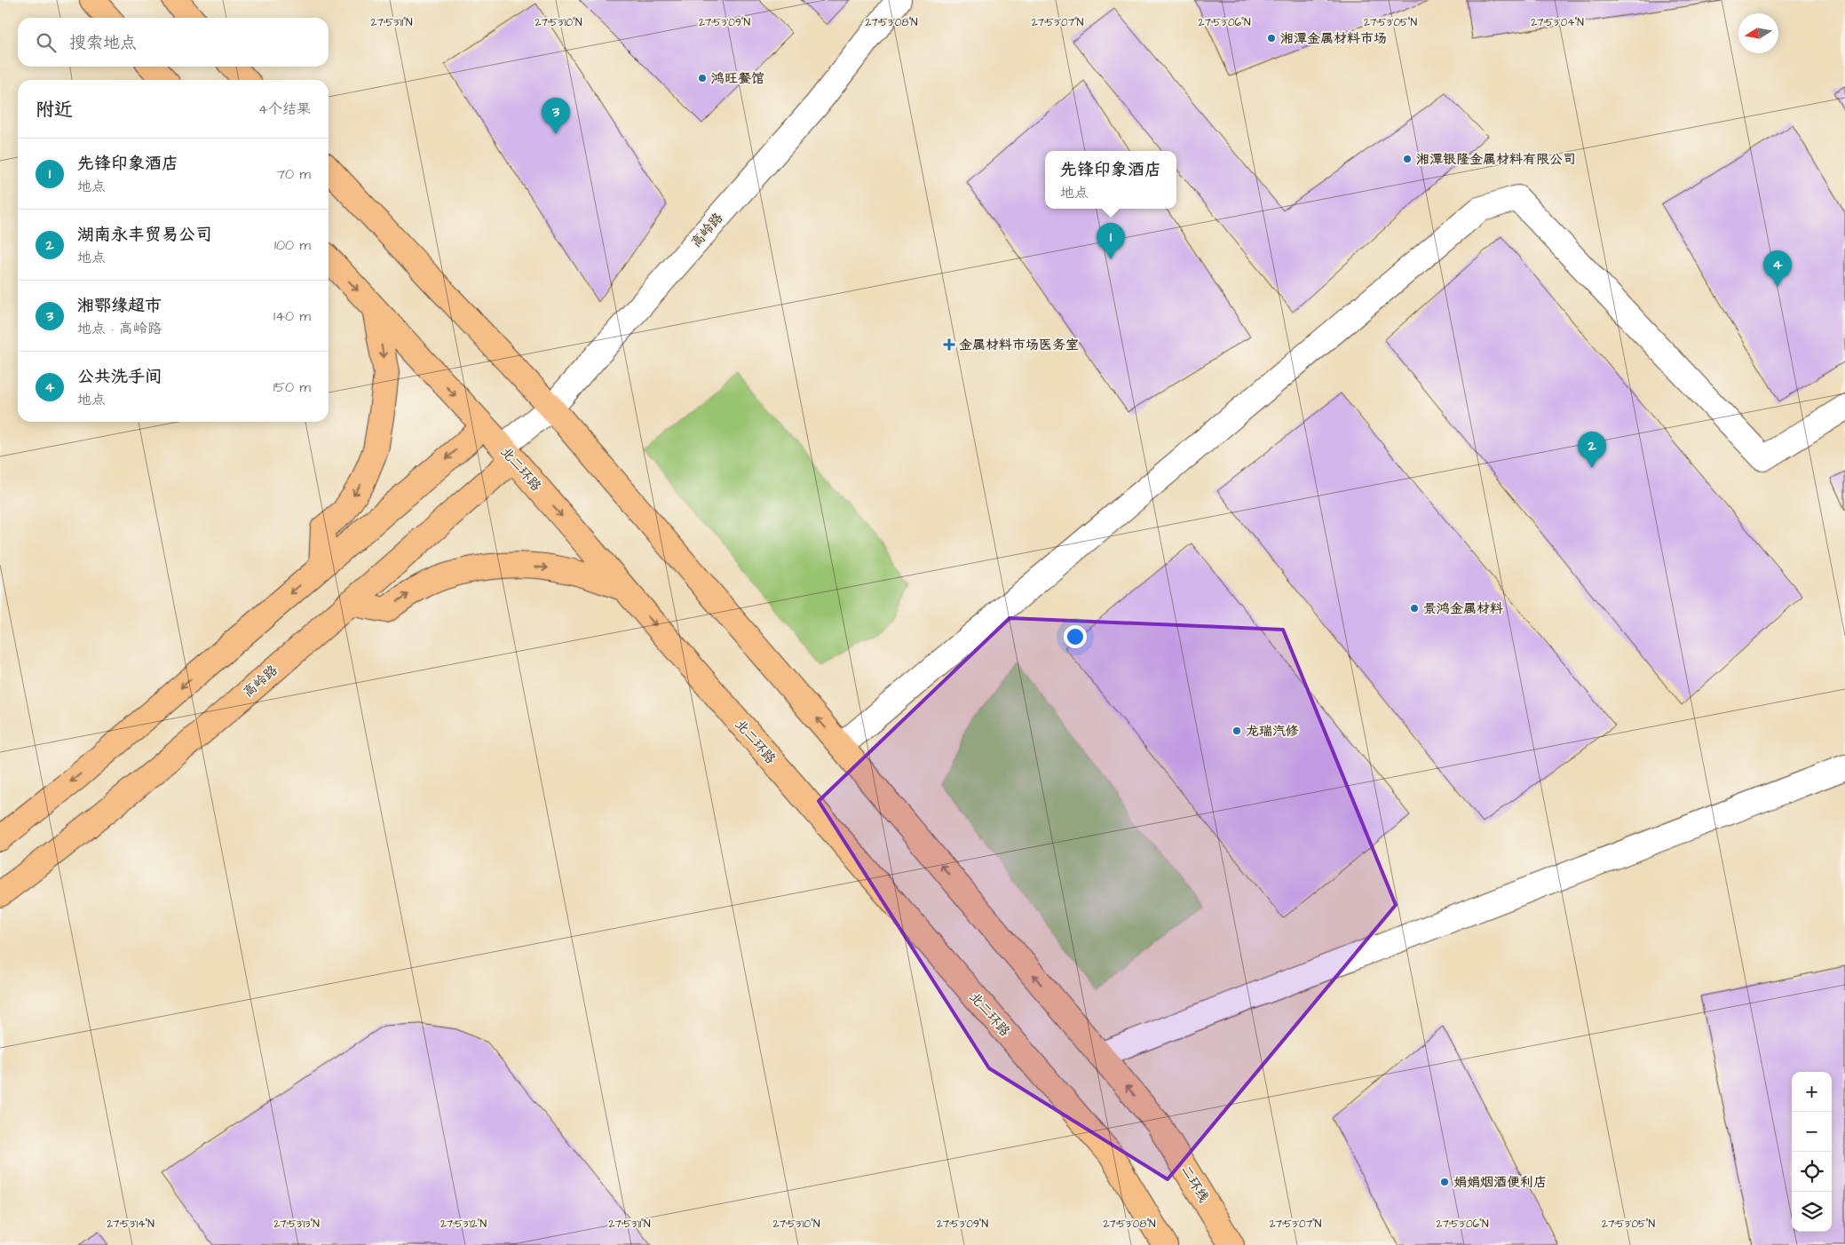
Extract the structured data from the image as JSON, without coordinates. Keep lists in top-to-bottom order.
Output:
{
  "streets": {
    "main road": ["高岭路", "北二环路", "二环线"]
  },
  "crossings": [
    ["高岭路", "北二环路"]
  ],
  "one_way": ["二环线"],
  "places": {
    "other": [
      "湘潭金属材料市场",
      "鸿旺餐馆",
      "湘潭银隆金属材料有限公司",
      "景鸿金属材料",
      "龙瑞汽修",
      "娟娟烟酒便利店"
    ],
    "health": ["金属材料市场医务室"]
  },
  "north": "left",
  "page": {
    "search": "搜索地点",
    "heading": ["附近", "4个结果"],
    "pins": [
      "3",
      "1",
      "4",
      "2"
    ],
    "list": [
      {
        "mark": "1",
        "name": "先锋印象酒店",
        "note": "地点",
        "value": "70 m"
      },
      {
        "mark": "2",
        "name": "湖南永丰贸易公司",
        "note": "地点",
        "value": "100 m"
      },
      {
        "mark": "3",
        "name": "湘鄂缘超市",
        "note": "地点 · 高岭路",
        "value": "140 m"
      },
      {
        "mark": "4",
        "name": "公共洗手间",
        "note": "地点",
        "value": "150 m"
      }
    ],
    "popup": ["先锋印象酒店", "地点"],
    "map_buttons": ["+", "−"]
  },
  "coordinates": [
    "27°53'11\"N",
    "27°53'10\"N",
    "27°53'09\"N",
    "27°53'08\"N",
    "27°53'06\"N",
    "27°53'05\"N",
    "27°53'07\"N",
    "27°53'04\"N",
    "27°53'14\"N",
    "27°53'13\"N",
    "27°53'12\"N"
  ]
}
